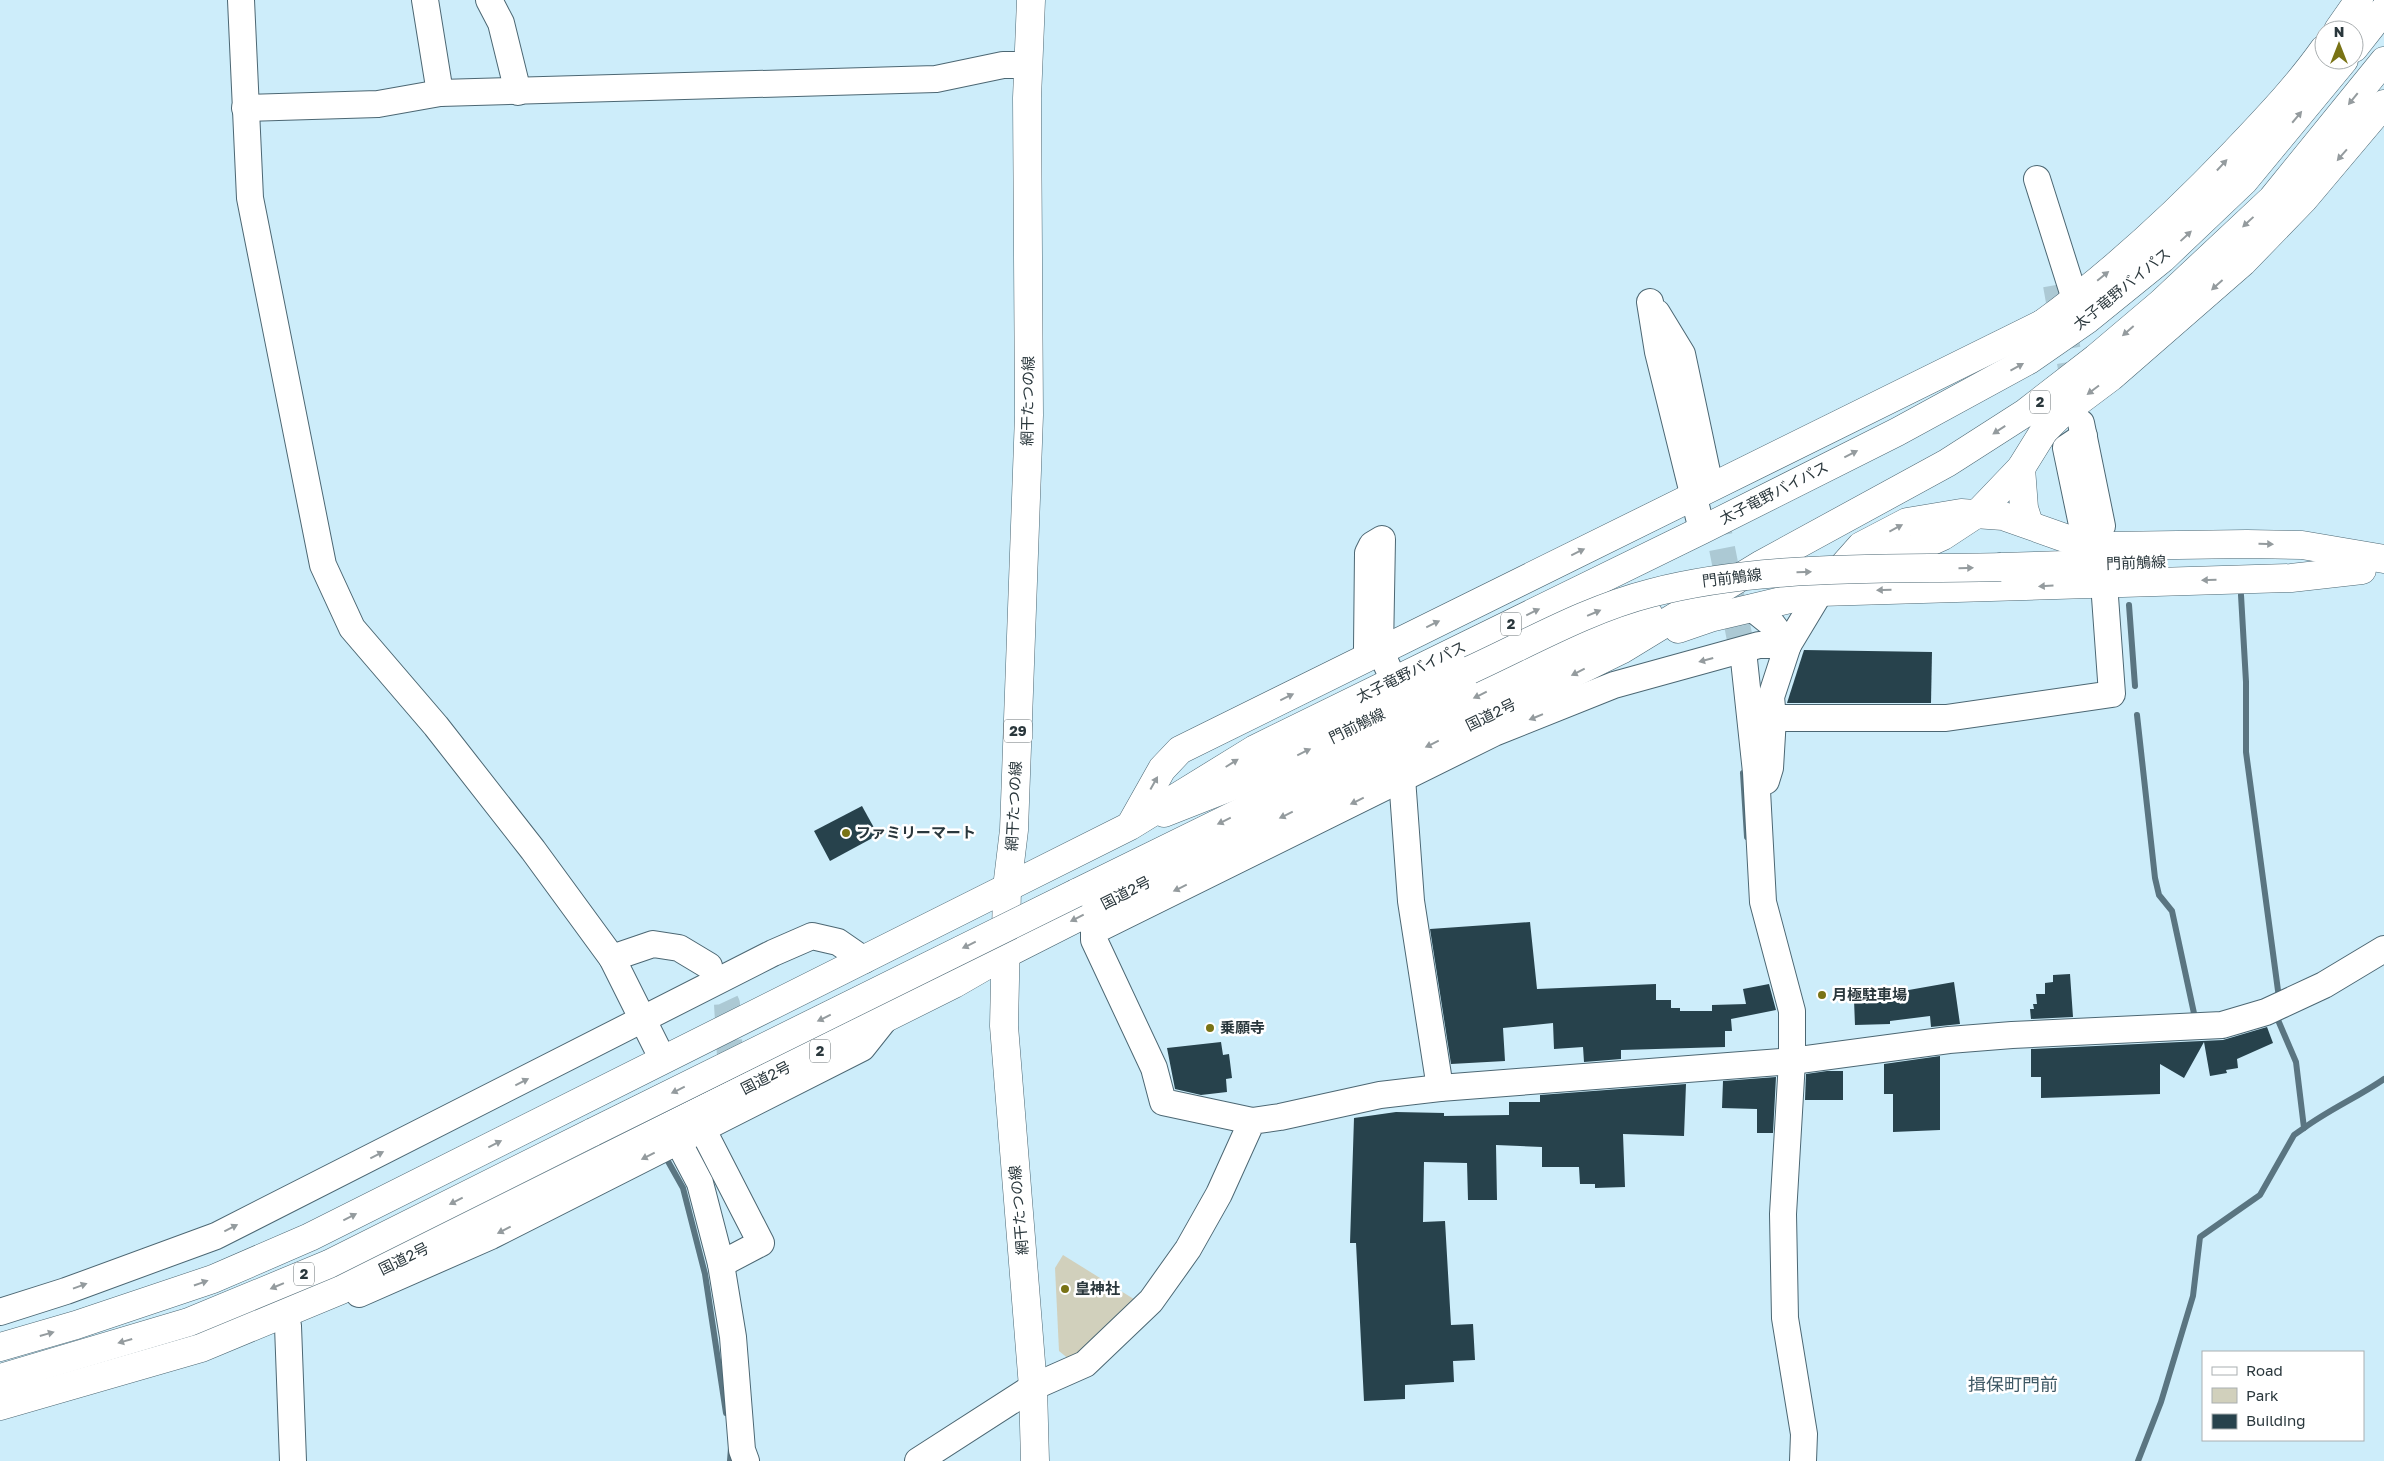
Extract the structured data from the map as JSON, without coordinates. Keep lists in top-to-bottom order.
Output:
{
  "streets": {
    "main road": [
      "太子竜野バイパス",
      "網干たつの線",
      "2",
      "門前鵤線",
      "国道2号",
      "29"
    ]
  },
  "crossings": [
    ["太子竜野バイパス", "2"],
    ["太子竜野バイパス", "門前鵤線"],
    ["網干たつの線", "2"],
    ["網干たつの線", "国道2号"],
    ["2", "門前鵤線"],
    ["2", "国道2号"]
  ],
  "districts": ["揖保町門前"],
  "places": [
    "ファミリーマート",
    "月極駐車場",
    "乗願寺",
    "皇神社"
  ],
  "legend": ["Road", "Park", "Building"],
  "north": "top"
}
